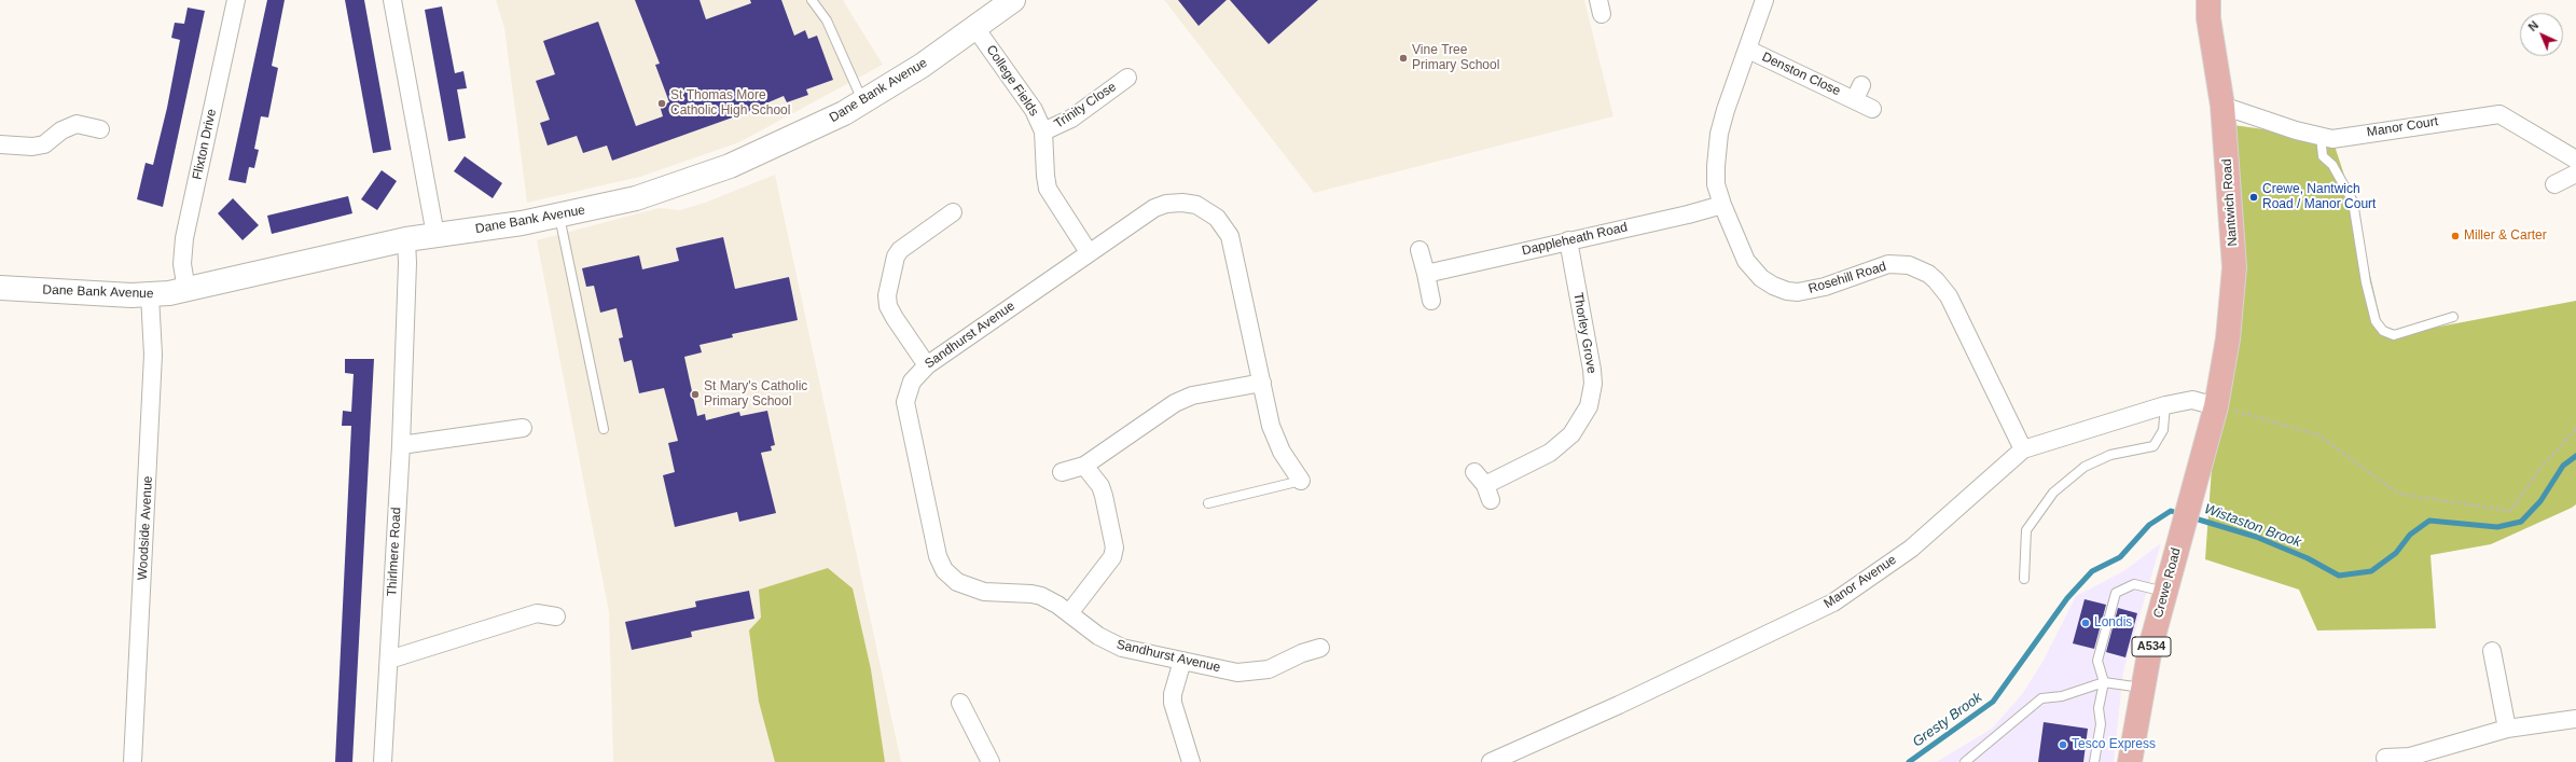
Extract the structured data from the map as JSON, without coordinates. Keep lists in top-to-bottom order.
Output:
{
  "streets": {
    "main road": ["Nantwich Road", "Crewe Road", "A534"],
    "street": [
      "Denston Close",
      "College Fields",
      "Dane Bank Avenue",
      "Trinity Close",
      "Manor Court",
      "Flixton Drive",
      "Dappleheath Road",
      "Rosehill Road",
      "Thorley Grove",
      "Sandhurst Avenue",
      "Woodside Avenue",
      "Thirlmere Road",
      "Manor Avenue"
    ]
  },
  "crossings": [
    ["Denston Close", "Rosehill Road"],
    ["College Fields", "Dane Bank Avenue"],
    ["College Fields", "Trinity Close"],
    ["College Fields", "Sandhurst Avenue"],
    ["Dane Bank Avenue", "Flixton Drive"],
    ["Dane Bank Avenue", "Woodside Avenue"],
    ["Dane Bank Avenue", "Thirlmere Road"],
    ["Manor Court", "Nantwich Road"],
    ["Nantwich Road", "Manor Avenue"],
    ["Nantwich Road", "Crewe Road"],
    ["Dappleheath Road", "Rosehill Road"],
    ["Dappleheath Road", "Thorley Grove"],
    ["Rosehill Road", "Manor Avenue"],
    ["Manor Avenue", "Crewe Road"]
  ],
  "water": ["Wistaston Brook", "Gresty Brook"],
  "places": [
    "Vine Tree Primary School",
    "St Thomas More Catholic High School",
    "Crewe, Nantwich Road / Manor Court",
    "Miller & Carter",
    "St Mary's Catholic Primary School",
    "Londis",
    "Tesco Express"
  ],
  "north": "top left"
}
